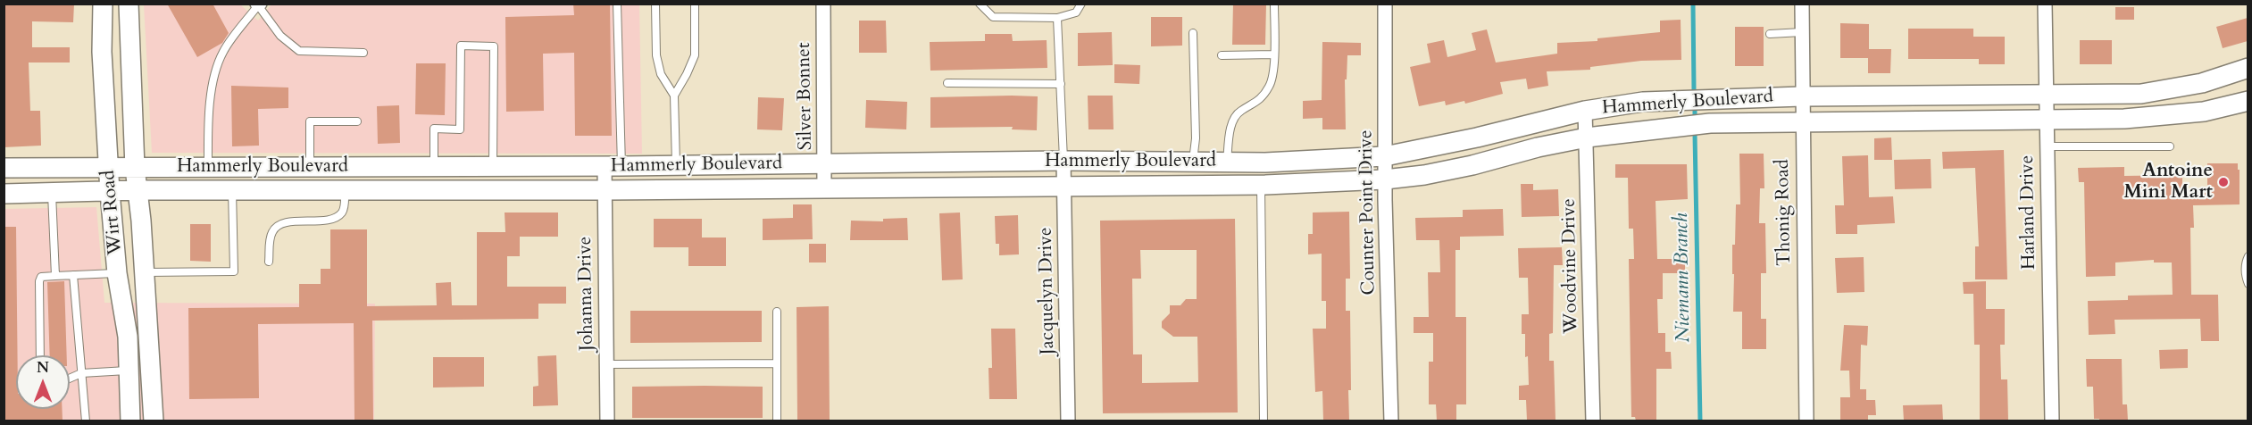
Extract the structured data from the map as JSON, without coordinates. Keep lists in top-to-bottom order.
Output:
{
  "streets": {
    "main road": ["Hammerly Boulevard", "Wirt Road"],
    "street": [
      "Silver Bonnet",
      "Counter Point Drive",
      "Thonig Road",
      "Harland Drive",
      "Woodvine Drive",
      "Jacquelyn Drive",
      "Johanna Drive"
    ]
  },
  "crossings": [
    ["Silver Bonnet", "Hammerly Boulevard"],
    ["Hammerly Boulevard", "Wirt Road"],
    ["Hammerly Boulevard", "Counter Point Drive"],
    ["Hammerly Boulevard", "Thonig Road"],
    ["Hammerly Boulevard", "Harland Drive"],
    ["Hammerly Boulevard", "Woodvine Drive"],
    ["Hammerly Boulevard", "Jacquelyn Drive"],
    ["Hammerly Boulevard", "Johanna Drive"]
  ],
  "water": ["Niemann Branch"],
  "places": ["Antoine Mini Mart"],
  "north": "top"
}
